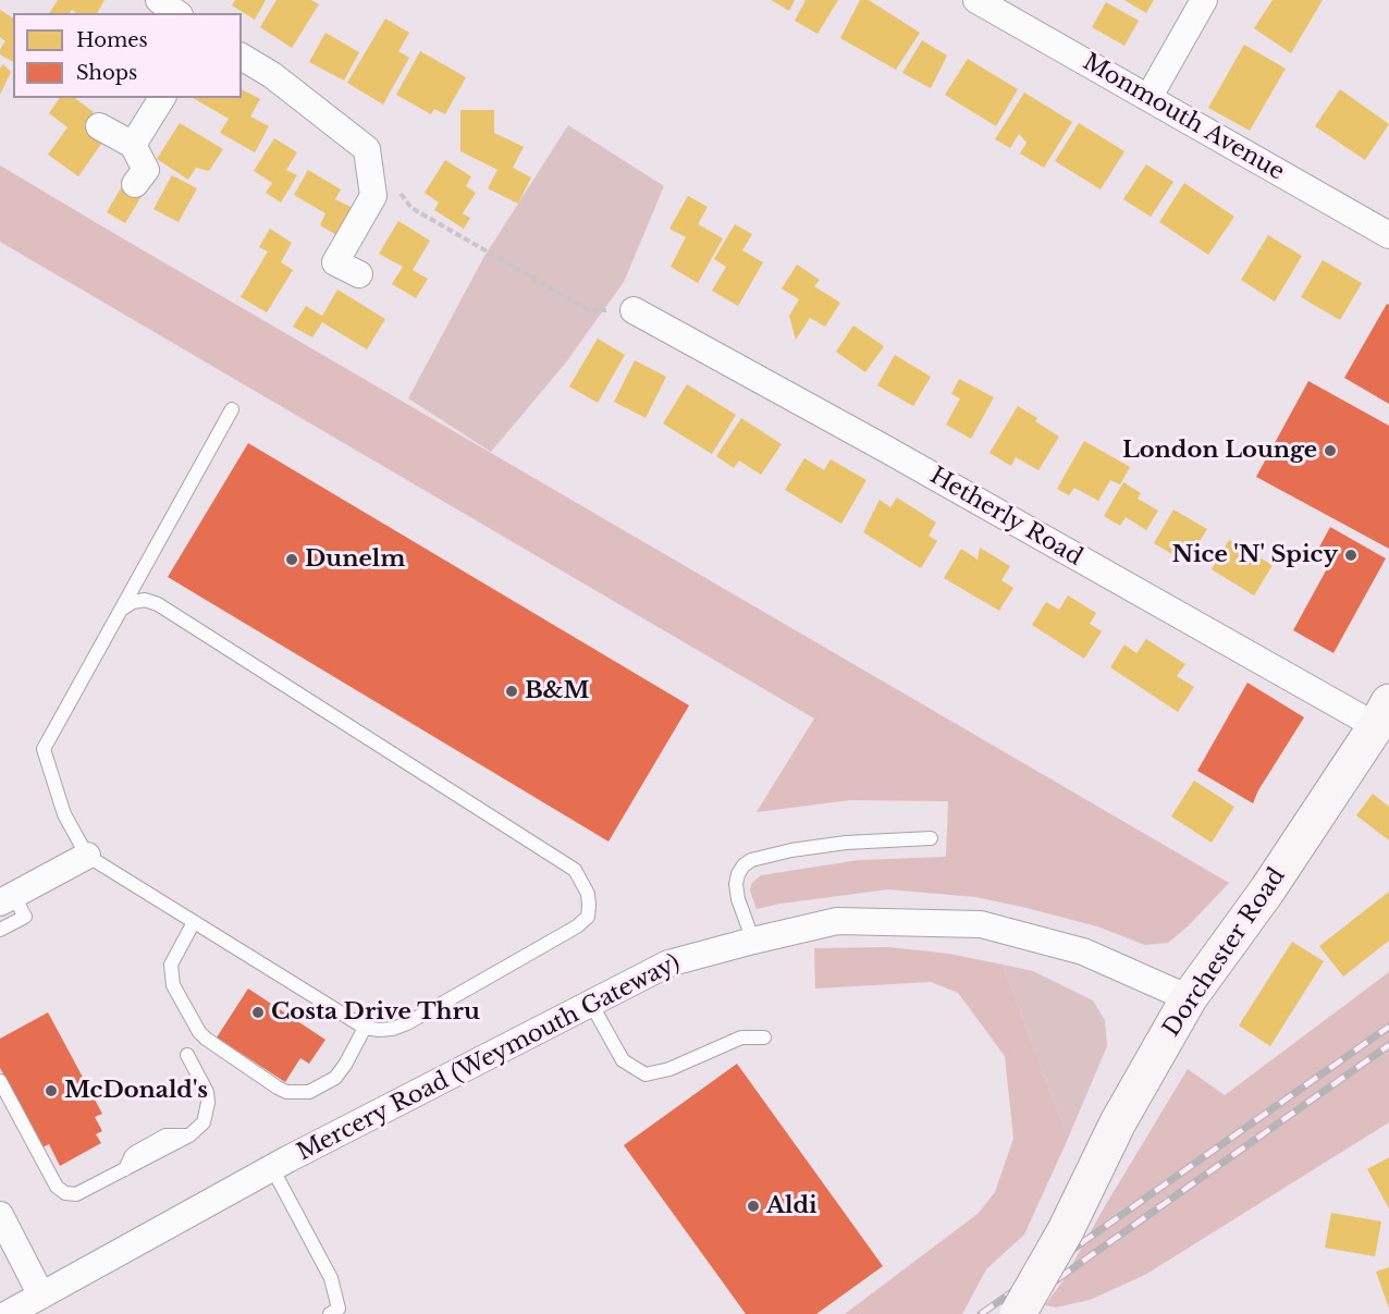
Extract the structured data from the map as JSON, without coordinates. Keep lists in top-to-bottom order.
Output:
{
  "streets": {
    "main road": ["Dorchester Road"],
    "street": ["Monmouth Avenue", "Hetherly Road", "Mercery Road (Weymouth Gateway)"]
  },
  "crossings": [
    ["Hetherly Road", "Dorchester Road"],
    ["Dorchester Road", "Mercery Road (Weymouth Gateway)"]
  ],
  "places": [
    "London Lounge",
    "Nice 'N' Spicy",
    "Dunelm",
    "B&M",
    "Costa Drive Thru",
    "McDonald's",
    "Aldi"
  ],
  "legend": ["Homes", "Shops"]
}
